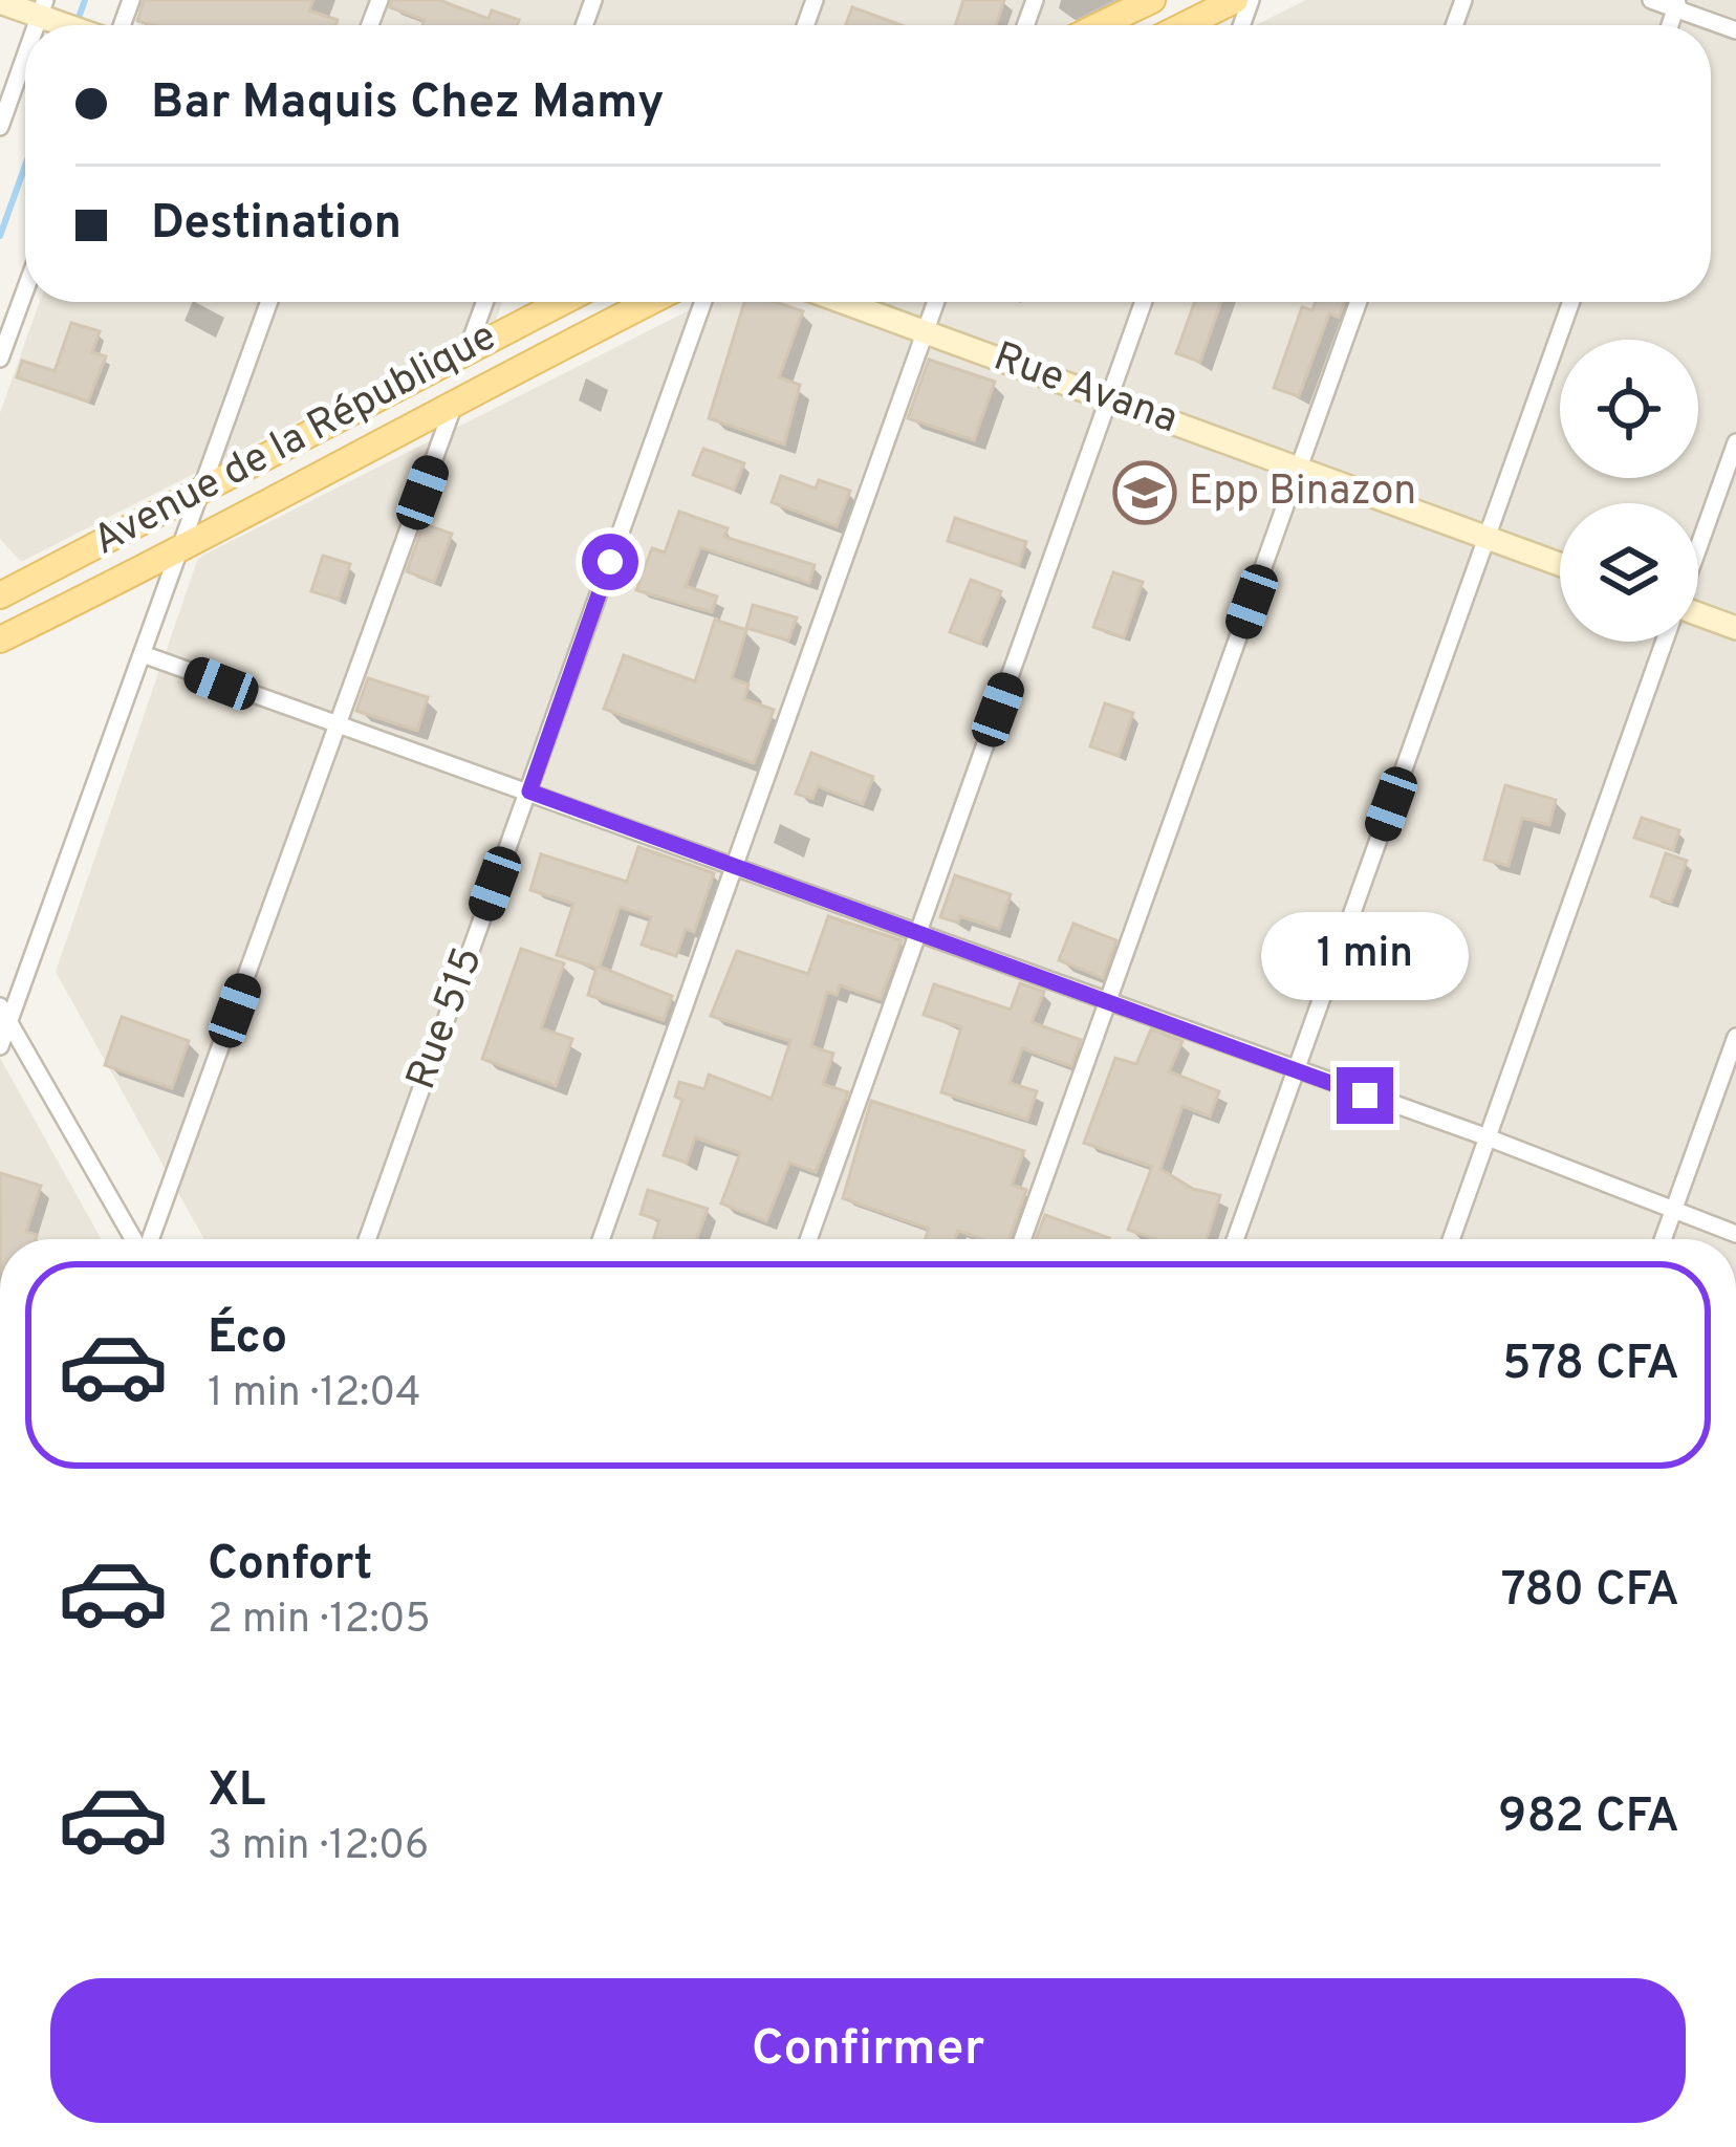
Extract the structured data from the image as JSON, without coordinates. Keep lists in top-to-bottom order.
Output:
{
  "streets": {
    "main road": ["Rue Avana", "Avenue de la République"],
    "street": ["Rue 515"]
  },
  "places": {
    "school or university": ["Epp Binazon"]
  },
  "page": {
    "banner": ["Bar Maquis Chez Mamy", "Destination"],
    "bubble": "1 min",
    "list": [
      {
        "name": "Éco",
        "note": "1 min · 12:04",
        "value": "578 CFA"
      },
      {
        "name": "Confort",
        "note": "2 min · 12:05",
        "value": "780 CFA"
      },
      {
        "name": "XL",
        "note": "3 min · 12:06",
        "value": "982 CFA"
      }
    ],
    "buttons": "Confirmer"
  }
}
